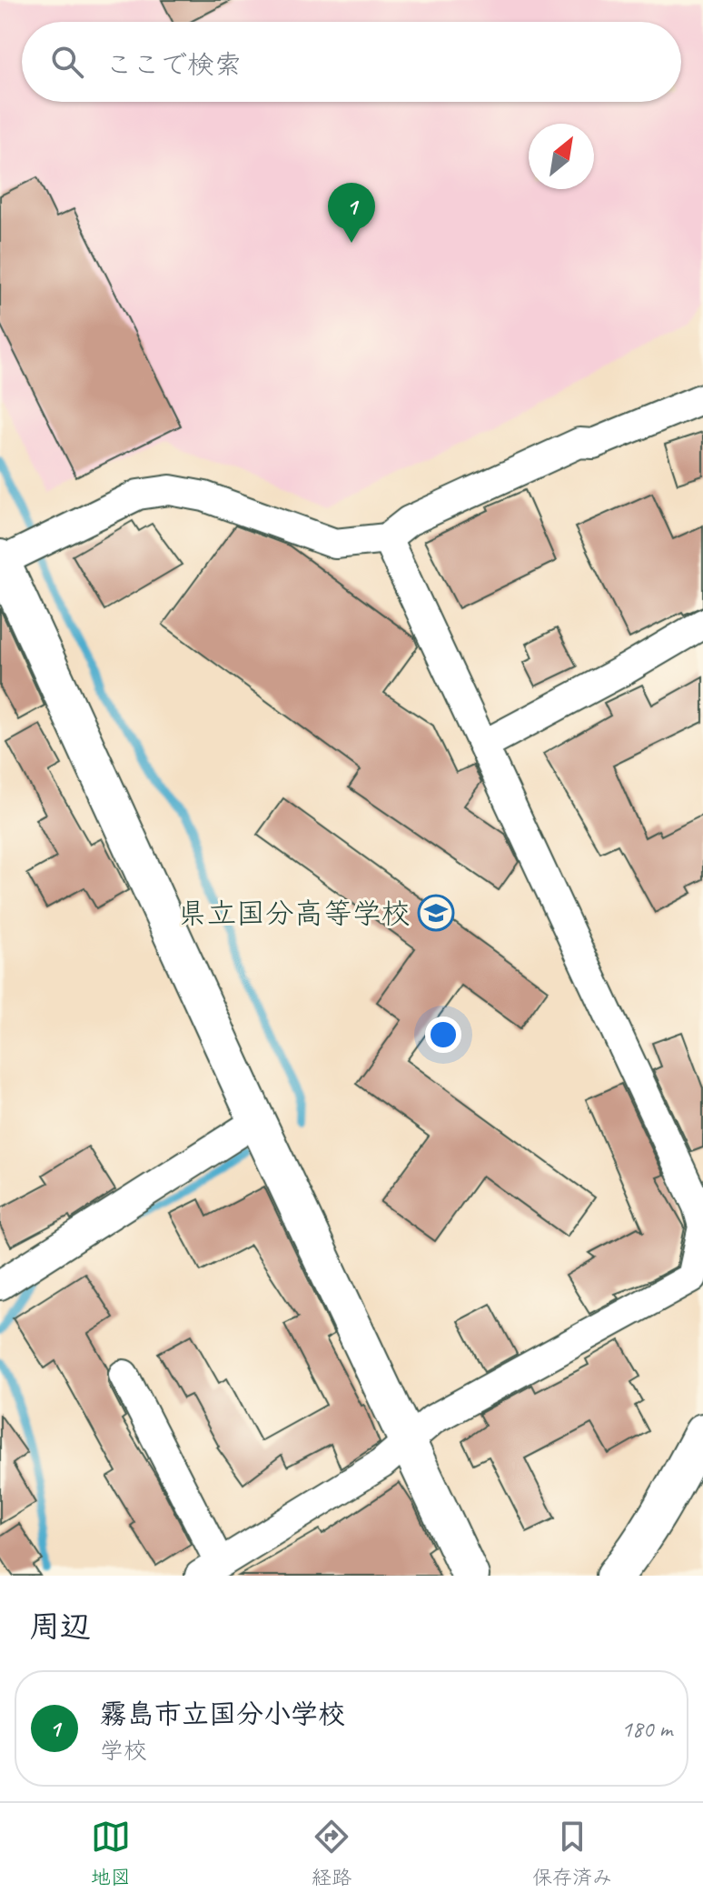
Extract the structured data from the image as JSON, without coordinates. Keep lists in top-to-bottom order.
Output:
{
  "places": {
    "school or university": ["県立国分高等学校"]
  },
  "north": "top right",
  "page": {
    "search": "ここで検索",
    "pins": "1",
    "heading": "周辺",
    "list": [
      {
        "mark": "1",
        "name": "霧島市立国分小学校",
        "note": "学校",
        "value": "180 m"
      }
    ],
    "nav": ["地図", "経路", "保存済み"]
  }
}
